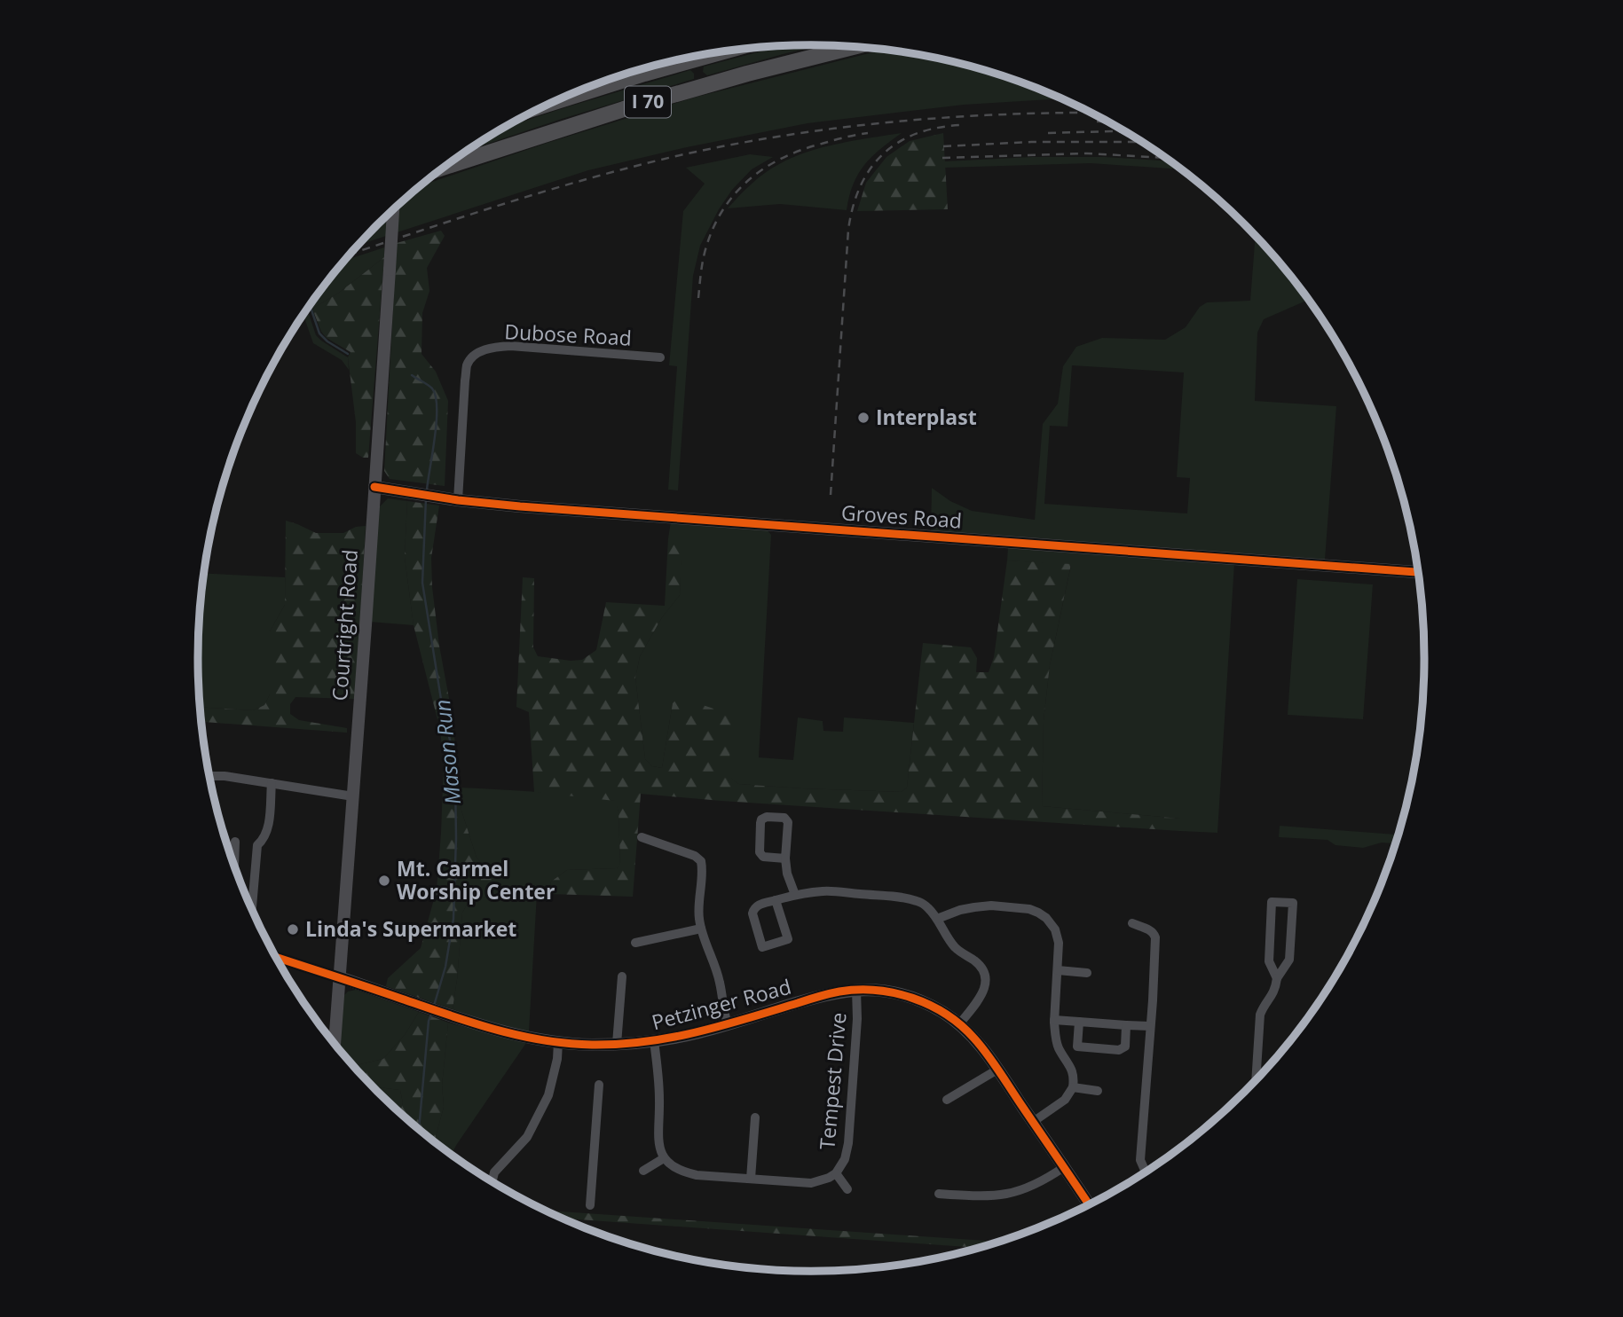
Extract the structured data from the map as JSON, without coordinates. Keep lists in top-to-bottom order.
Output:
{
  "streets": {
    "highway": ["I 70"],
    "street": [
      "Dubose Road",
      "Groves Road",
      "Courtright Road",
      "Petzinger Road",
      "Tempest Drive"
    ]
  },
  "crossings": [
    ["Dubose Road", "Groves Road"],
    ["Groves Road", "Courtright Road"],
    ["Courtright Road", "Petzinger Road"],
    ["Petzinger Road", "Tempest Drive"]
  ],
  "water": ["Mason Run"],
  "places": ["Interplast", "Mt. Carmel Worship Center", "Linda's Supermarket"]
}
